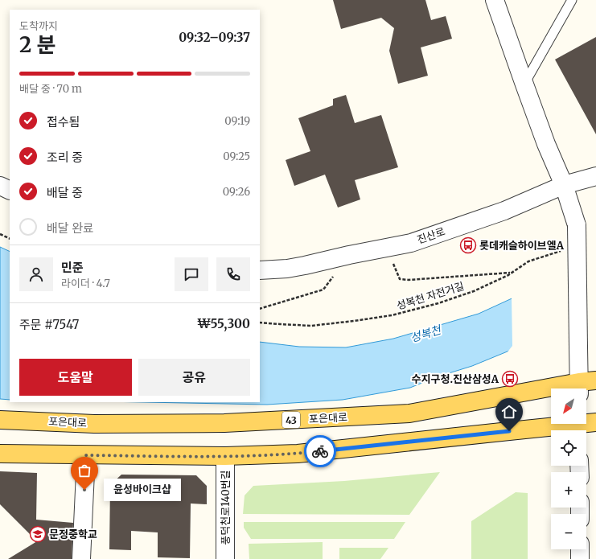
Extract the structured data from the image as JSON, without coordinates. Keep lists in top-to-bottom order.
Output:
{
  "streets": {
    "main road": ["포은대로", "43"],
    "street": ["진산로", "풍덕천로140번길"],
    "path": ["성복천 자전거길"]
  },
  "water": ["성복천"],
  "places": {
    "bus stop": ["롯데캐슬하이브엘A", "수지구청.진산삼성A"],
    "other": ["윤성바이크샵"],
    "school or university": ["문정중학교"]
  },
  "north": "bottom left",
  "page": {
    "heading": ["2 분", "도착까지", "09:32–09:37"],
    "panel": [
      "민준",
      "라이더 · 4.7",
      "주문 #7547",
      "₩55,300"
    ],
    "bar": "배달 중 · 70 m",
    "list": [
      ["접수됨", "09:19"],
      ["조리 중", "09:25"],
      ["배달 중", "09:26"],
      "배달 완료"
    ],
    "buttons": ["도움말", "공유"],
    "map_buttons": ["+", "−"],
    "bubble": "윤성바이크샵"
  }
}
